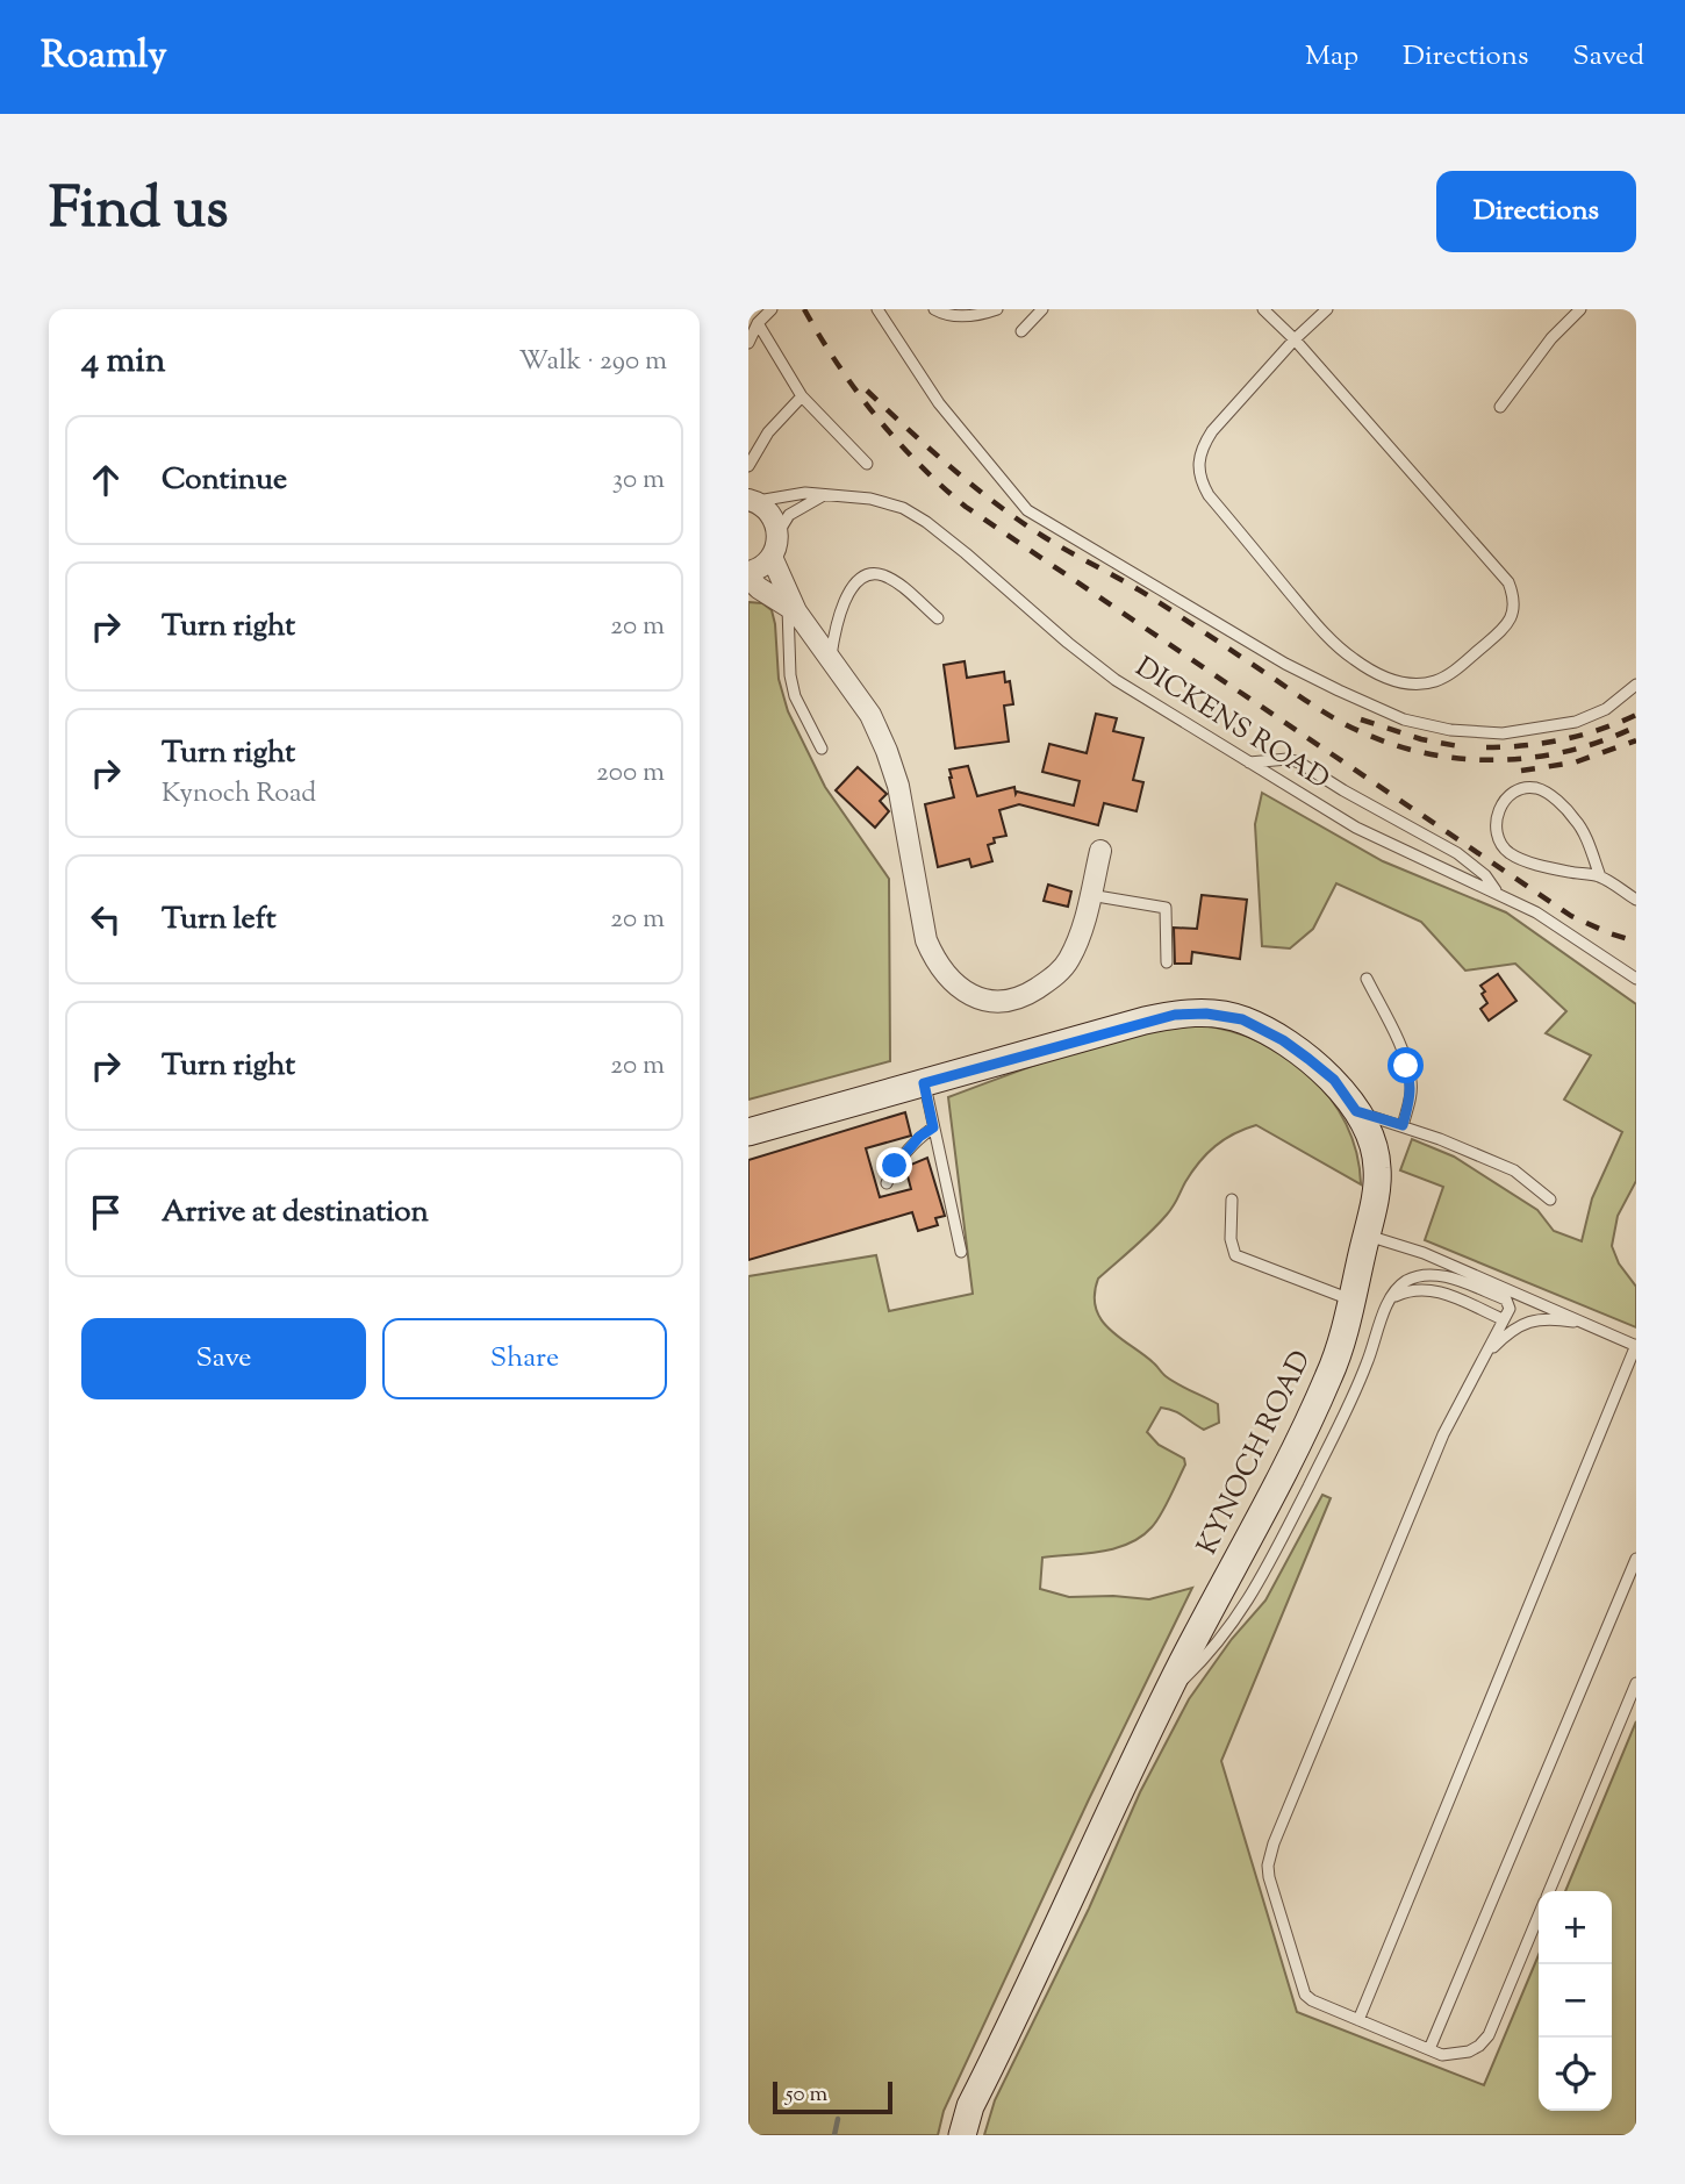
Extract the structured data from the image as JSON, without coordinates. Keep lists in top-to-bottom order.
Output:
{
  "streets": {
    "street": ["KYNOCH ROAD"],
    "lane": ["DICKENS ROAD"]
  },
  "scale_bar": "50 m",
  "page": {
    "header": "Roamly",
    "nav": ["Map", "Directions", "Saved"],
    "title": "Find us",
    "buttons": [
      "Directions",
      ["Save", "Share"]
    ],
    "heading": ["4 min", "Walk · 290 m"],
    "list": [
      ["Continue", "30 m"],
      ["Turn right", "20 m"],
      ["Turn right", "Kynoch Road", "200 m"],
      ["Turn left", "20 m"],
      ["Turn right", "20 m"],
      "Arrive at destination"
    ],
    "map_buttons": ["+", "−"],
    "scale": "50 m"
  }
}
